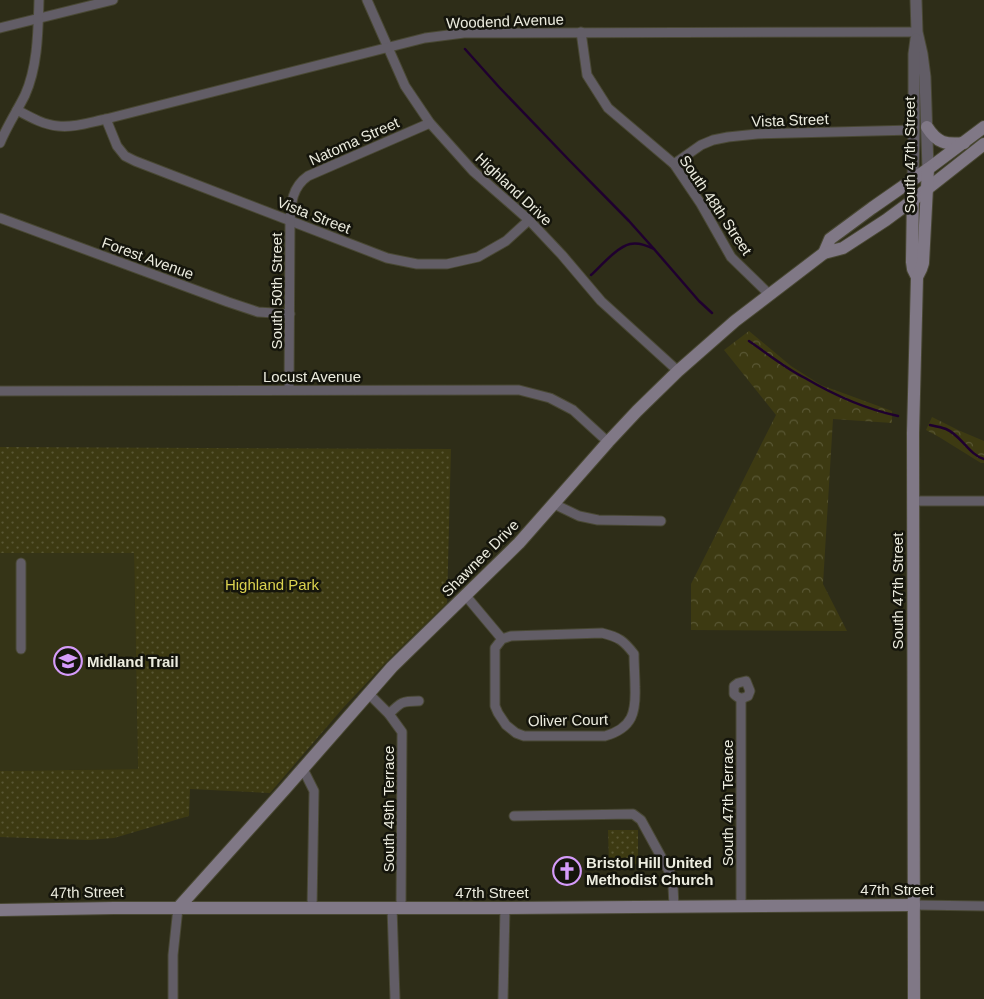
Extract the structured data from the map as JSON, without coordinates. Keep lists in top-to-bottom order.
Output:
{
  "streets": {
    "main road": ["South 47th Street", "Shawnee Drive", "47th Street"],
    "street": [
      "Woodend Avenue",
      "Vista Street",
      "Natoma Street",
      "Highland Drive",
      "South 48th Street",
      "Forest Avenue",
      "South 50th Street",
      "Locust Avenue",
      "Oliver Court",
      "South 47th Terrace",
      "South 49th Terrace"
    ]
  },
  "crossings": [
    ["Woodend Avenue", "Vista Street"],
    ["Woodend Avenue", "South 47th Street"],
    ["Woodend Avenue", "Highland Drive"],
    ["Woodend Avenue", "South 48th Street"],
    ["Vista Street", "Natoma Street"],
    ["Vista Street", "South 47th Street"],
    ["Vista Street", "Highland Drive"],
    ["Vista Street", "South 48th Street"],
    ["Vista Street", "South 50th Street"],
    ["Natoma Street", "Highland Drive"],
    ["Natoma Street", "South 50th Street"],
    ["South 47th Street", "Shawnee Drive"],
    ["South 47th Street", "47th Street"],
    ["Highland Drive", "Shawnee Drive"],
    ["South 48th Street", "Shawnee Drive"],
    ["Forest Avenue", "South 50th Street"],
    ["South 50th Street", "Locust Avenue"],
    ["Locust Avenue", "Shawnee Drive"],
    ["Shawnee Drive", "South 49th Terrace"],
    ["Shawnee Drive", "47th Street"],
    ["South 47th Terrace", "47th Street"],
    ["South 49th Terrace", "47th Street"]
  ],
  "parks": ["Highland Park"],
  "places": {
    "school or university": ["Midland Trail"],
    "church": ["Bristol Hill United Methodist Church"]
  }
}
